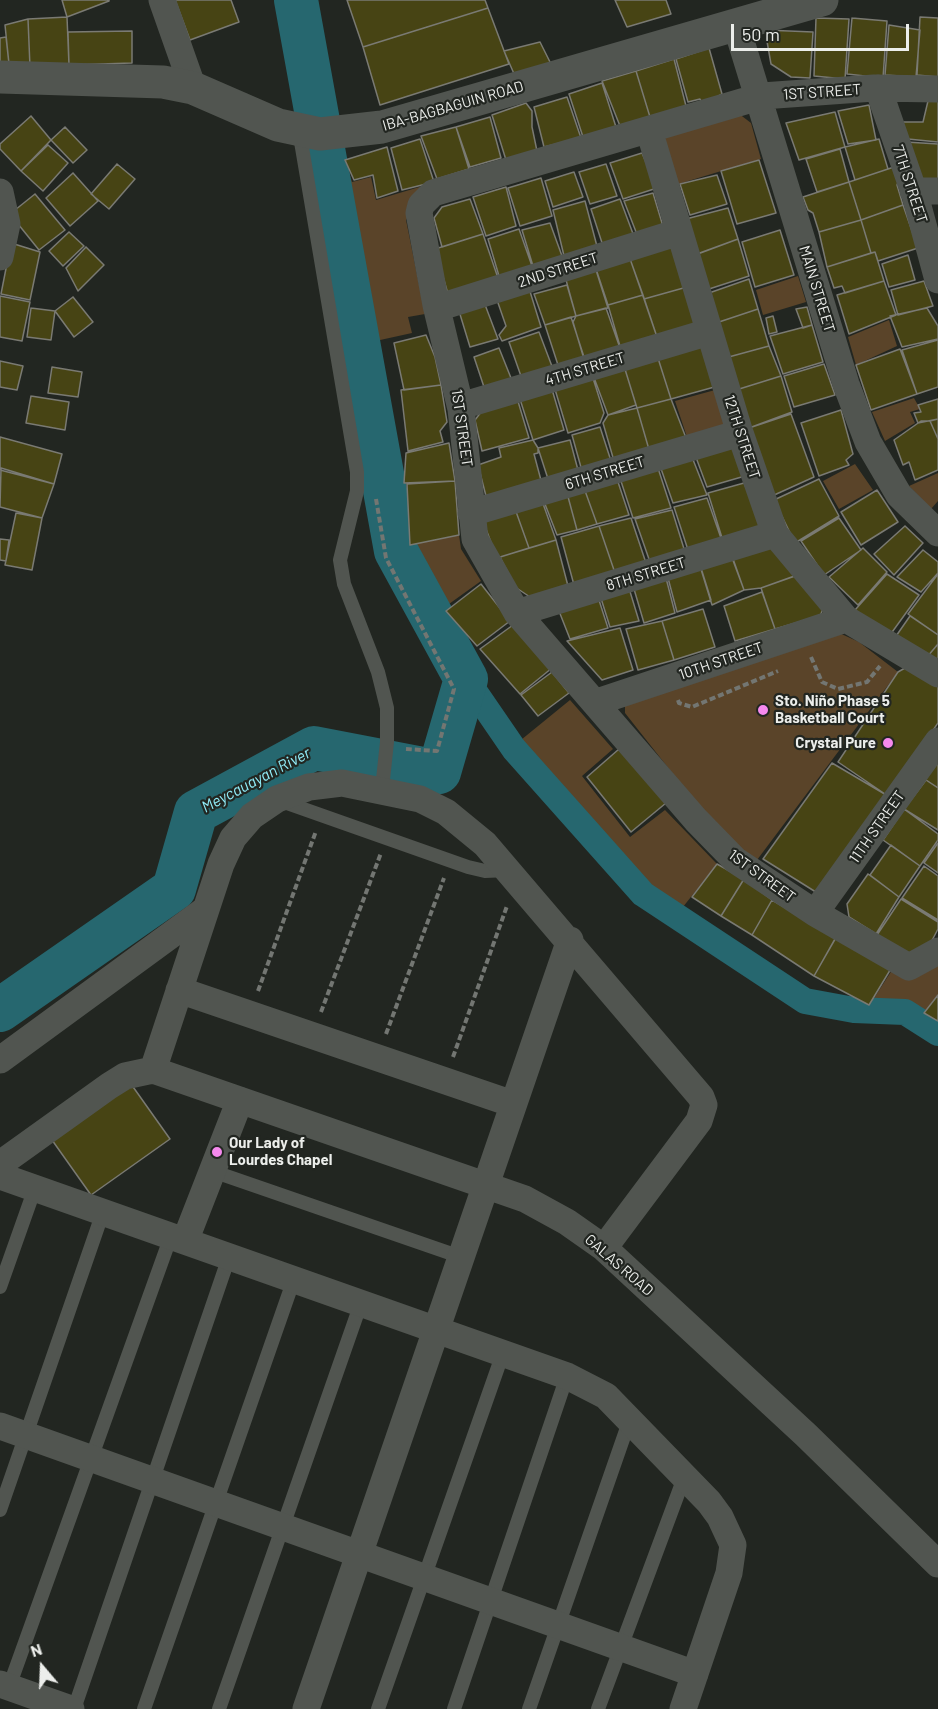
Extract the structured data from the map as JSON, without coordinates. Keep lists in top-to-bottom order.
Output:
{
  "streets": {
    "street": [
      "1ST STREET",
      "IBA-BAGBAGUIN ROAD",
      "7TH STREET",
      "2ND STREET",
      "MAIN STREET",
      "4TH STREET",
      "12TH STREET",
      "6TH STREET",
      "8TH STREET",
      "10TH STREET",
      "11TH STREET",
      "GALAS ROAD"
    ]
  },
  "crossings": [
    ["1ST STREET", "7TH STREET"],
    ["1ST STREET", "2ND STREET"],
    ["1ST STREET", "MAIN STREET"],
    ["1ST STREET", "4TH STREET"],
    ["1ST STREET", "12TH STREET"],
    ["1ST STREET", "6TH STREET"],
    ["1ST STREET", "8TH STREET"],
    ["1ST STREET", "10TH STREET"],
    ["1ST STREET", "11TH STREET"],
    ["IBA-BAGBAGUIN ROAD", "MAIN STREET"],
    ["2ND STREET", "12TH STREET"],
    ["4TH STREET", "12TH STREET"],
    ["12TH STREET", "6TH STREET"],
    ["12TH STREET", "8TH STREET"],
    ["12TH STREET", "10TH STREET"]
  ],
  "water": ["Meycauayan River"],
  "places": ["Sto. Niño Phase 5 Basketball Court", "Crystal Pure", "Our Lady of Lourdes Chapel"],
  "scale_bar": "50 m",
  "north": "top"
}
